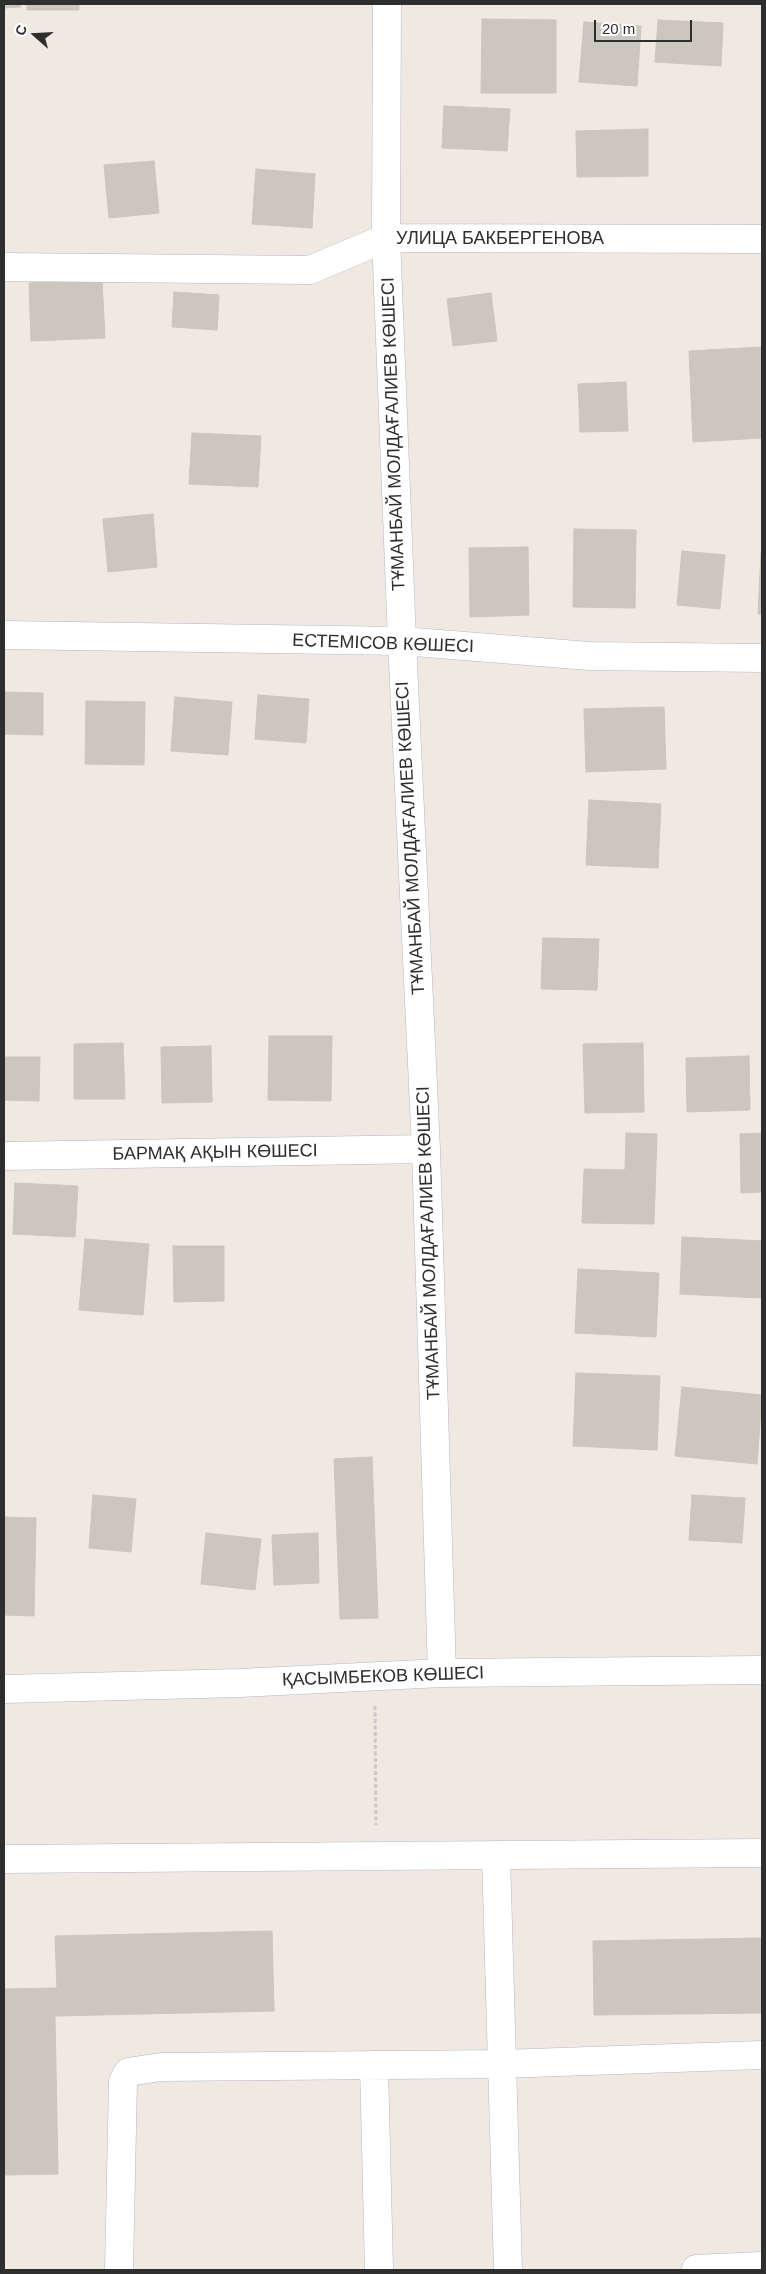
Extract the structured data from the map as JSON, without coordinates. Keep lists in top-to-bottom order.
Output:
{
  "streets": {
    "street": [
      "УЛИЦА БАКБЕРГЕНОВА",
      "ТҰМАНБАЙ МОЛДАҒАЛИЕВ КӨШЕСІ",
      "ЕСТЕМІСОВ КӨШЕСІ",
      "БАРМАҚ АҚЫН КӨШЕСІ",
      "ҚАСЫМБЕКОВ КӨШЕСІ"
    ]
  },
  "crossings": [
    ["УЛИЦА БАКБЕРГЕНОВА", "ТҰМАНБАЙ МОЛДАҒАЛИЕВ КӨШЕСІ"],
    ["ТҰМАНБАЙ МОЛДАҒАЛИЕВ КӨШЕСІ", "ЕСТЕМІСОВ КӨШЕСІ"],
    ["ТҰМАНБАЙ МОЛДАҒАЛИЕВ КӨШЕСІ", "БАРМАҚ АҚЫН КӨШЕСІ"],
    ["ТҰМАНБАЙ МОЛДАҒАЛИЕВ КӨШЕСІ", "ҚАСЫМБЕКОВ КӨШЕСІ"]
  ],
  "scale_bar": "20 m",
  "north": "left"
}
